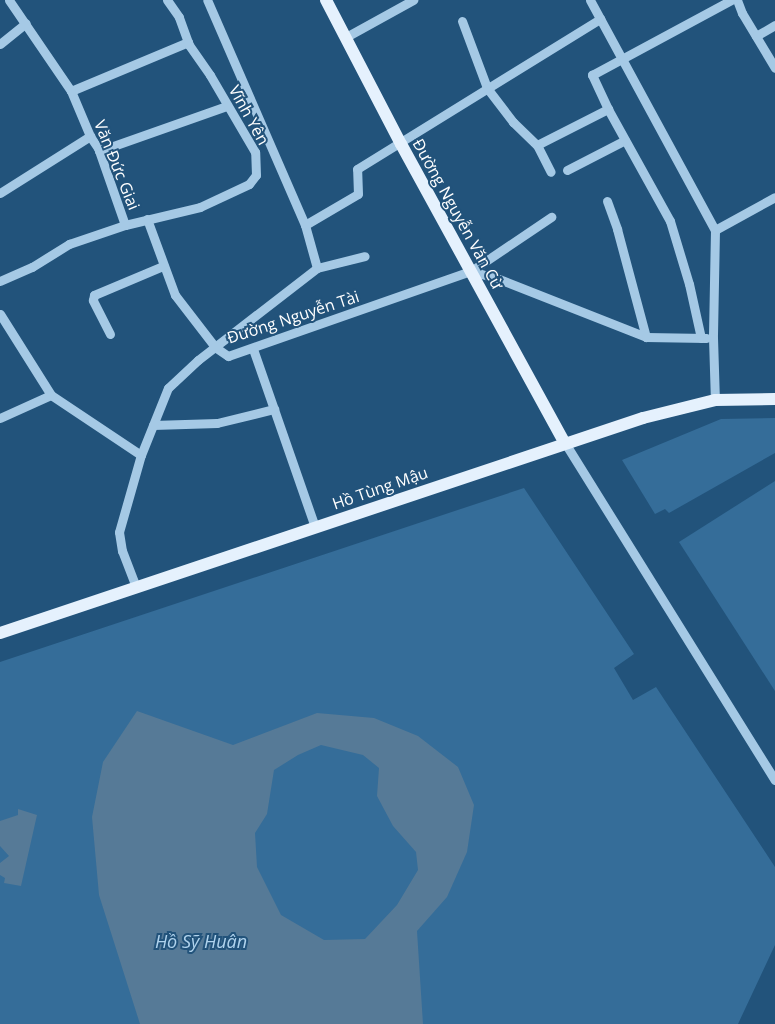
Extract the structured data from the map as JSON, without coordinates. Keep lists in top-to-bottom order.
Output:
{
  "streets": {
    "main road": ["Đường Nguyễn Văn Cừ", "Hồ Tùng Mậu"],
    "street": ["Vĩnh Yên", "Văn Đức Giai", "Đường Nguyễn Tài"]
  },
  "crossings": [
    ["Vĩnh Yên", "Văn Đức Giai"],
    ["Đường Nguyễn Văn Cừ", "Đường Nguyễn Tài"],
    ["Đường Nguyễn Văn Cừ", "Hồ Tùng Mậu"],
    ["Đường Nguyễn Tài", "Hồ Tùng Mậu"]
  ],
  "water": ["Hồ Sỹ Huân"]
}
